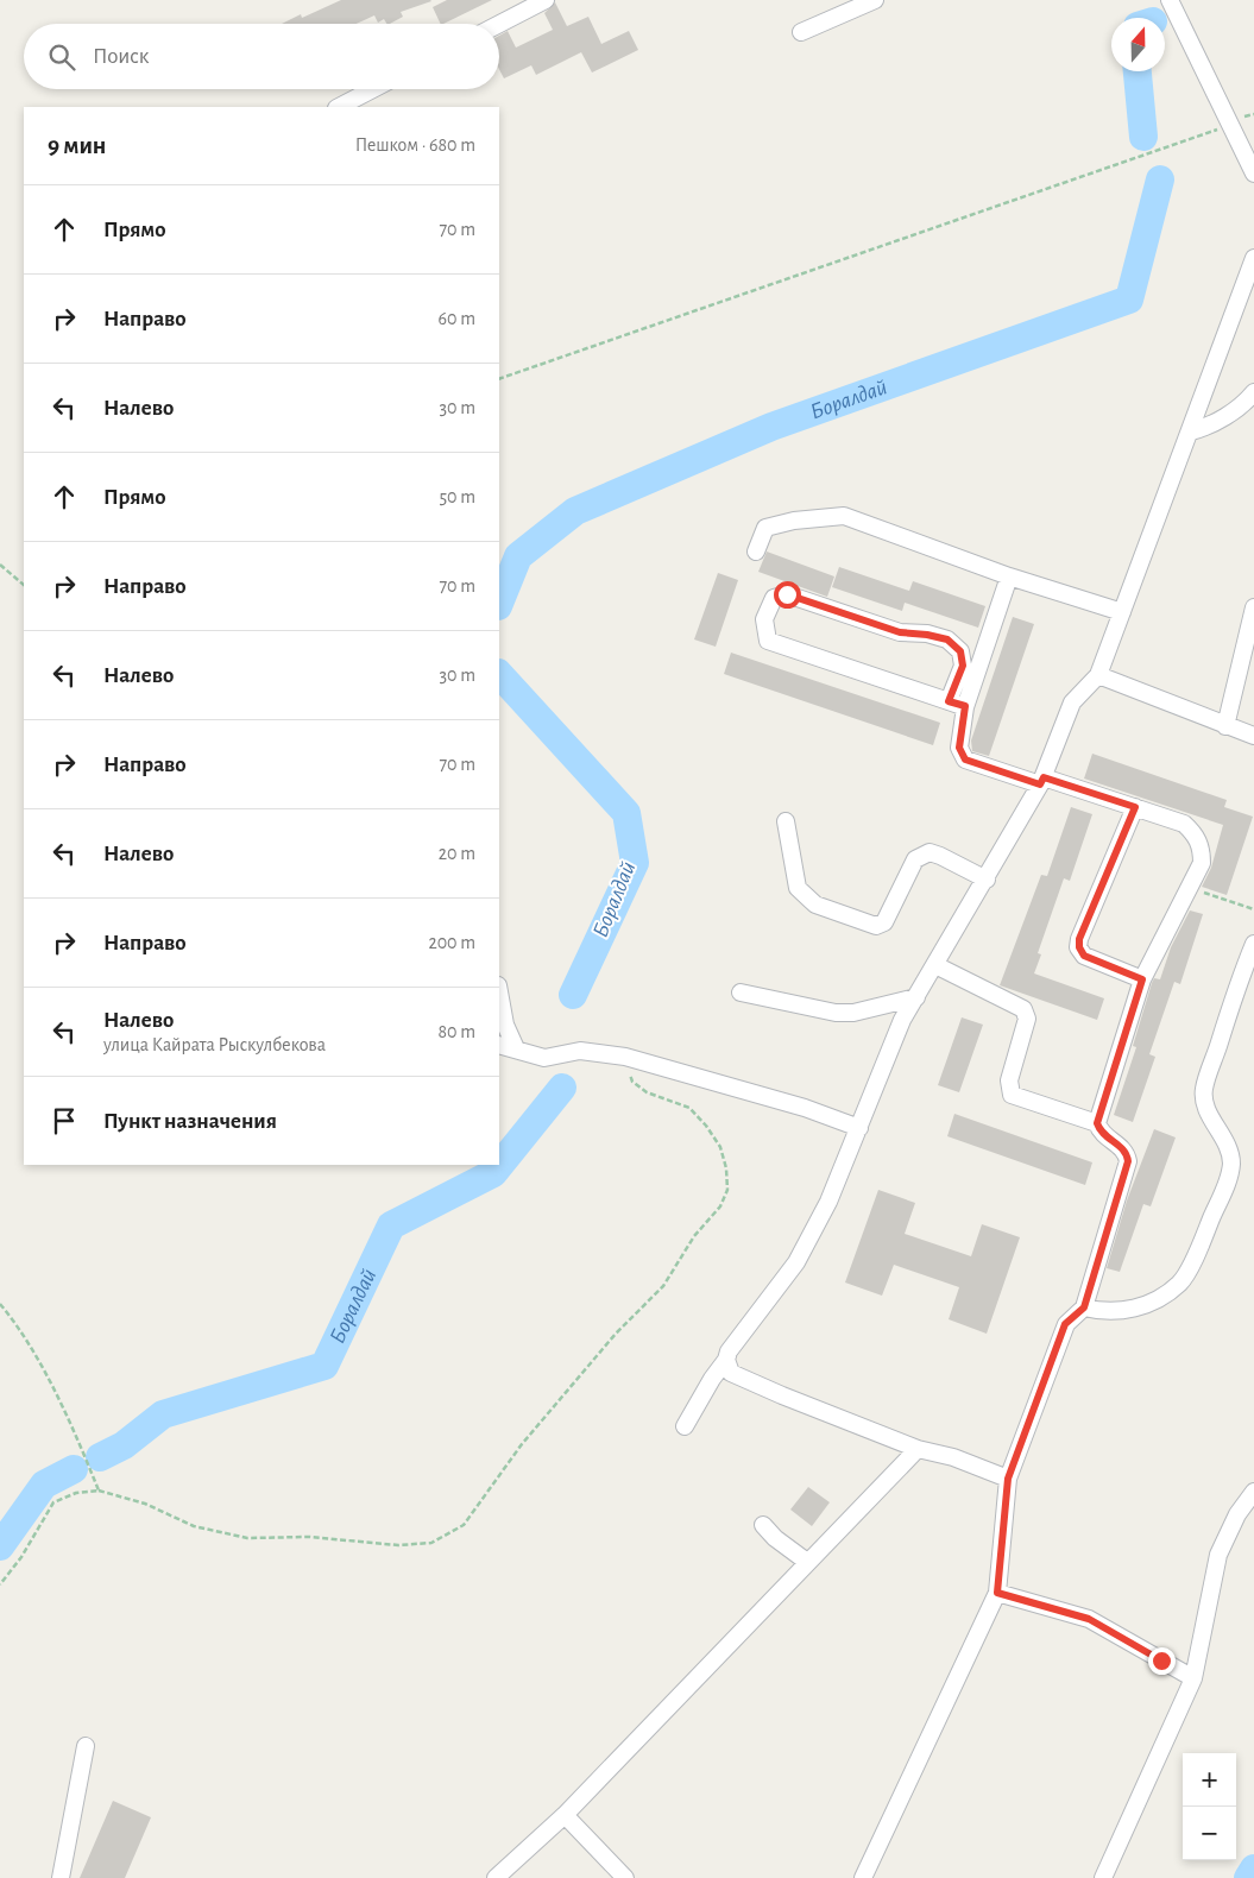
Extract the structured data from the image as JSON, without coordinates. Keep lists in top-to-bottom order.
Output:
{
  "water": ["Боралдай"],
  "north": "top",
  "page": {
    "search": "Поиск",
    "heading": ["9 мин", "Пешком · 680 m"],
    "list": [
      ["Прямо", "70 m"],
      ["Направо", "60 m"],
      ["Налево", "30 m"],
      ["Прямо", "50 m"],
      ["Направо", "70 m"],
      ["Налево", "30 m"],
      ["Направо", "70 m"],
      ["Налево", "20 m"],
      ["Направо", "200 m"],
      ["Налево", "улица Кайрата Рыскулбекова", "80 m"],
      "Пункт назначения"
    ],
    "map_buttons": ["+", "−"]
  }
}
